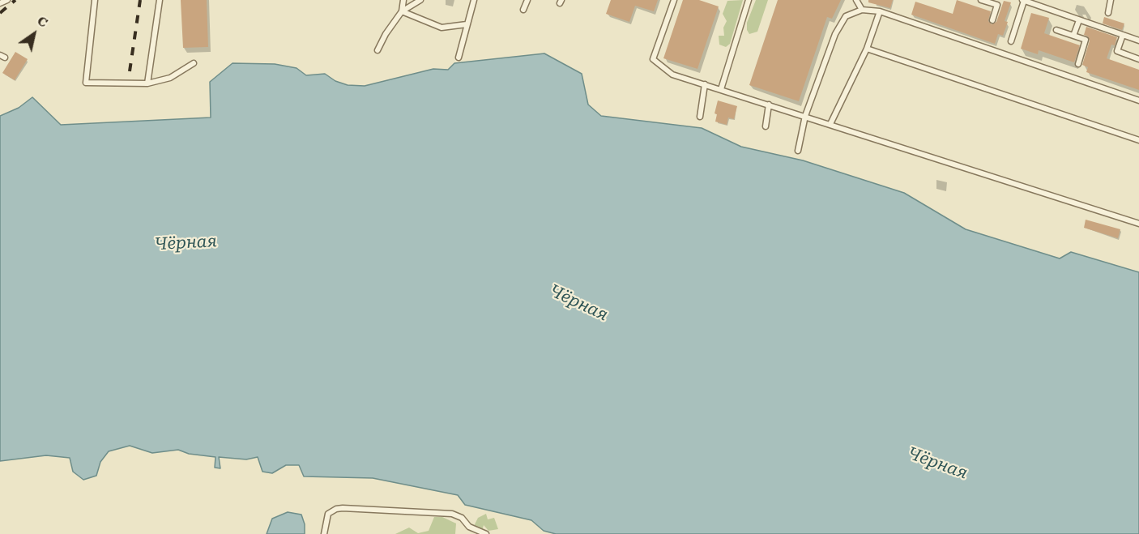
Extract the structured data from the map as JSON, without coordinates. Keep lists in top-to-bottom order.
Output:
{
  "water": ["Чёрная"],
  "north": "top right"
}
